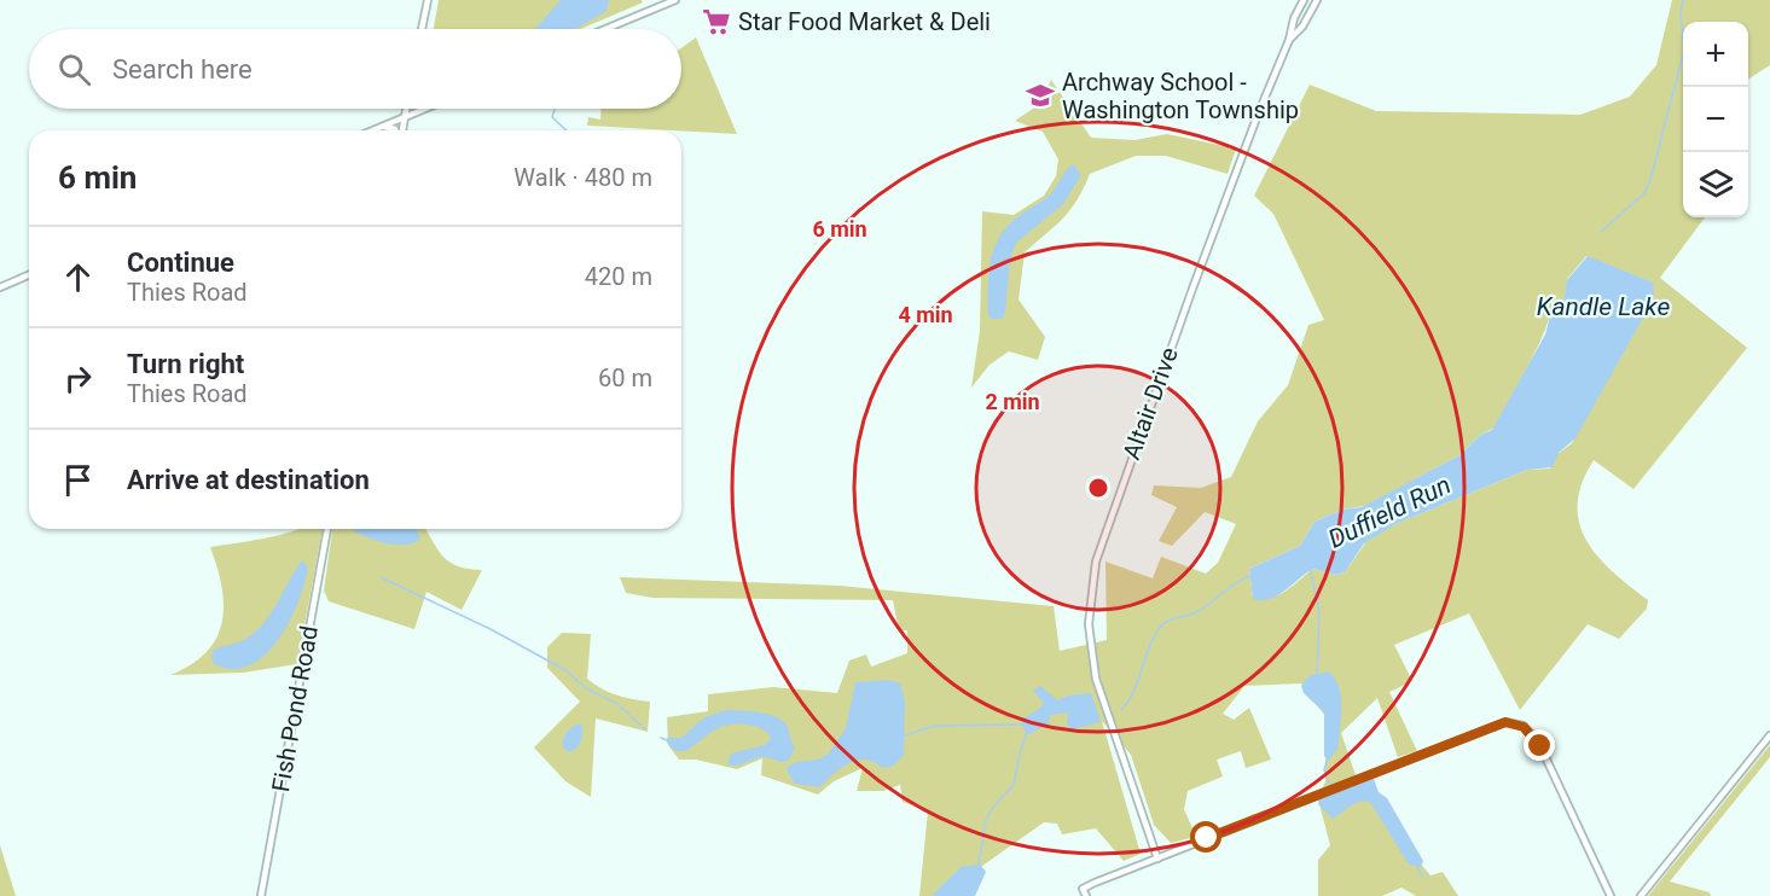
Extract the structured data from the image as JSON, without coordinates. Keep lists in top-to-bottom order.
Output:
{
  "streets": {
    "street": ["Altair Drive", "Fish Pond Road"]
  },
  "water": ["Kandle Lake", "Duffield Run"],
  "places": {
    "supermarket": ["Star Food Market & Deli"],
    "school or university": ["Archway School - Washington Township"]
  },
  "page": {
    "map_buttons": ["+", "−"],
    "search": "Search here",
    "heading": ["6 min", "Walk · 480 m"],
    "list": [
      ["Continue", "Thies Road", "420 m"],
      ["Turn right", "Thies Road", "60 m"],
      "Arrive at destination"
    ]
  },
  "rings": ["6 min", "4 min", "2 min"]
}
